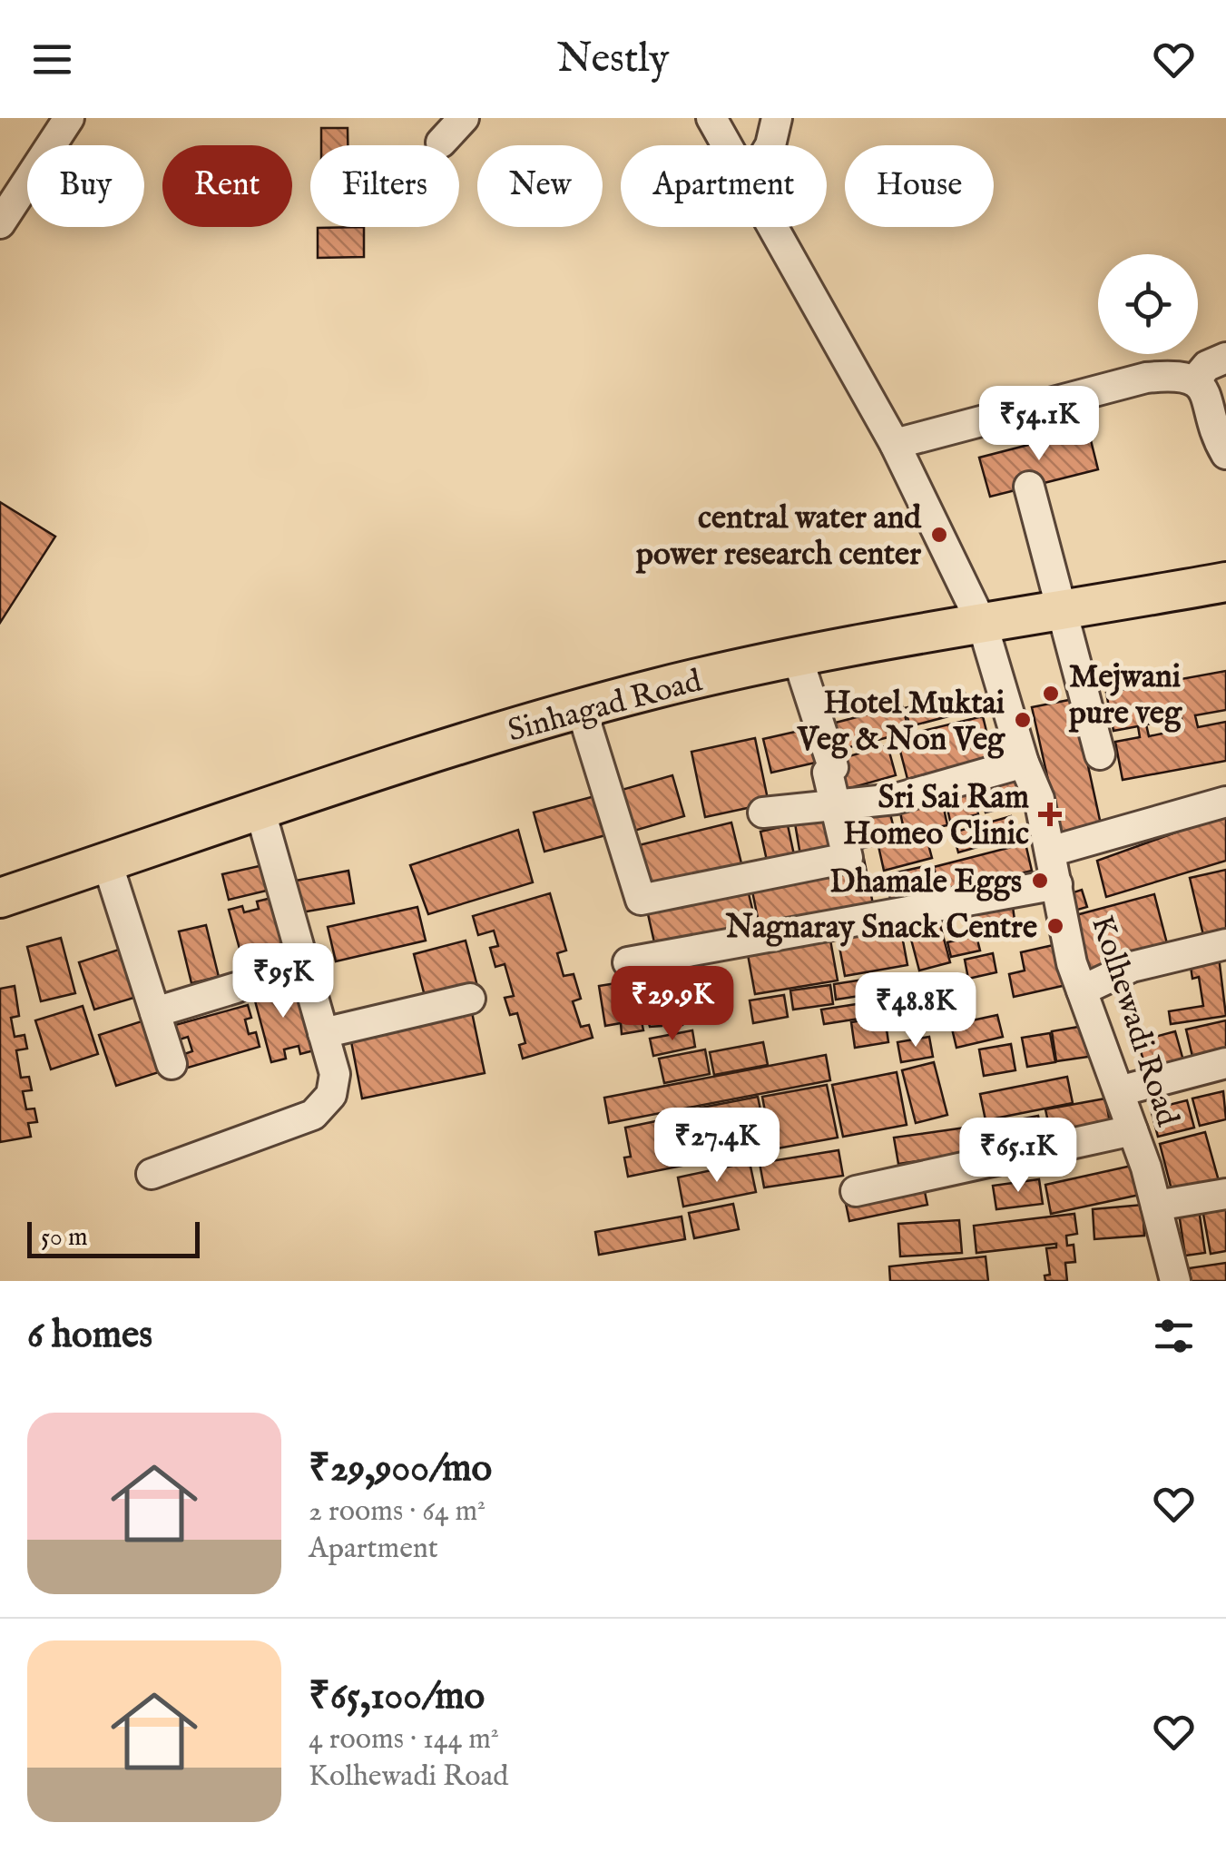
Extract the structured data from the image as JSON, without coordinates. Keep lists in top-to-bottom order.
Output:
{
  "streets": {
    "main road": ["Sinhagad Road"],
    "street": ["Kolhewadi Road"]
  },
  "crossings": [
    ["Sinhagad Road", "Kolhewadi Road"]
  ],
  "places": {
    "other": [
      "central water and power research center",
      "Mejwani pure veg",
      "Hotel Muktai Veg & Non Veg",
      "Dhamale Eggs",
      "Nagnaray Snack Centre"
    ],
    "health": ["Sri Sai Ram Homeo Clinic"]
  },
  "scale_bar": "50 m",
  "page": {
    "header": "Nestly",
    "chip": [
      "Buy",
      "Rent",
      "Filters",
      "New",
      "Apartment",
      "House"
    ],
    "price": [
      "₹54.1K",
      "₹95K",
      "₹29.9K",
      "₹48.8K",
      "₹27.4K",
      "₹65.1K"
    ],
    "scale": "50 m",
    "heading": "6 homes",
    "list": [
      {
        "name": "₹29,900/mo",
        "note": "2 rooms · 64 m² · Apartment"
      },
      {
        "name": "₹65,100/mo",
        "note": "4 rooms · 144 m² · Kolhewadi Road"
      }
    ]
  }
}
